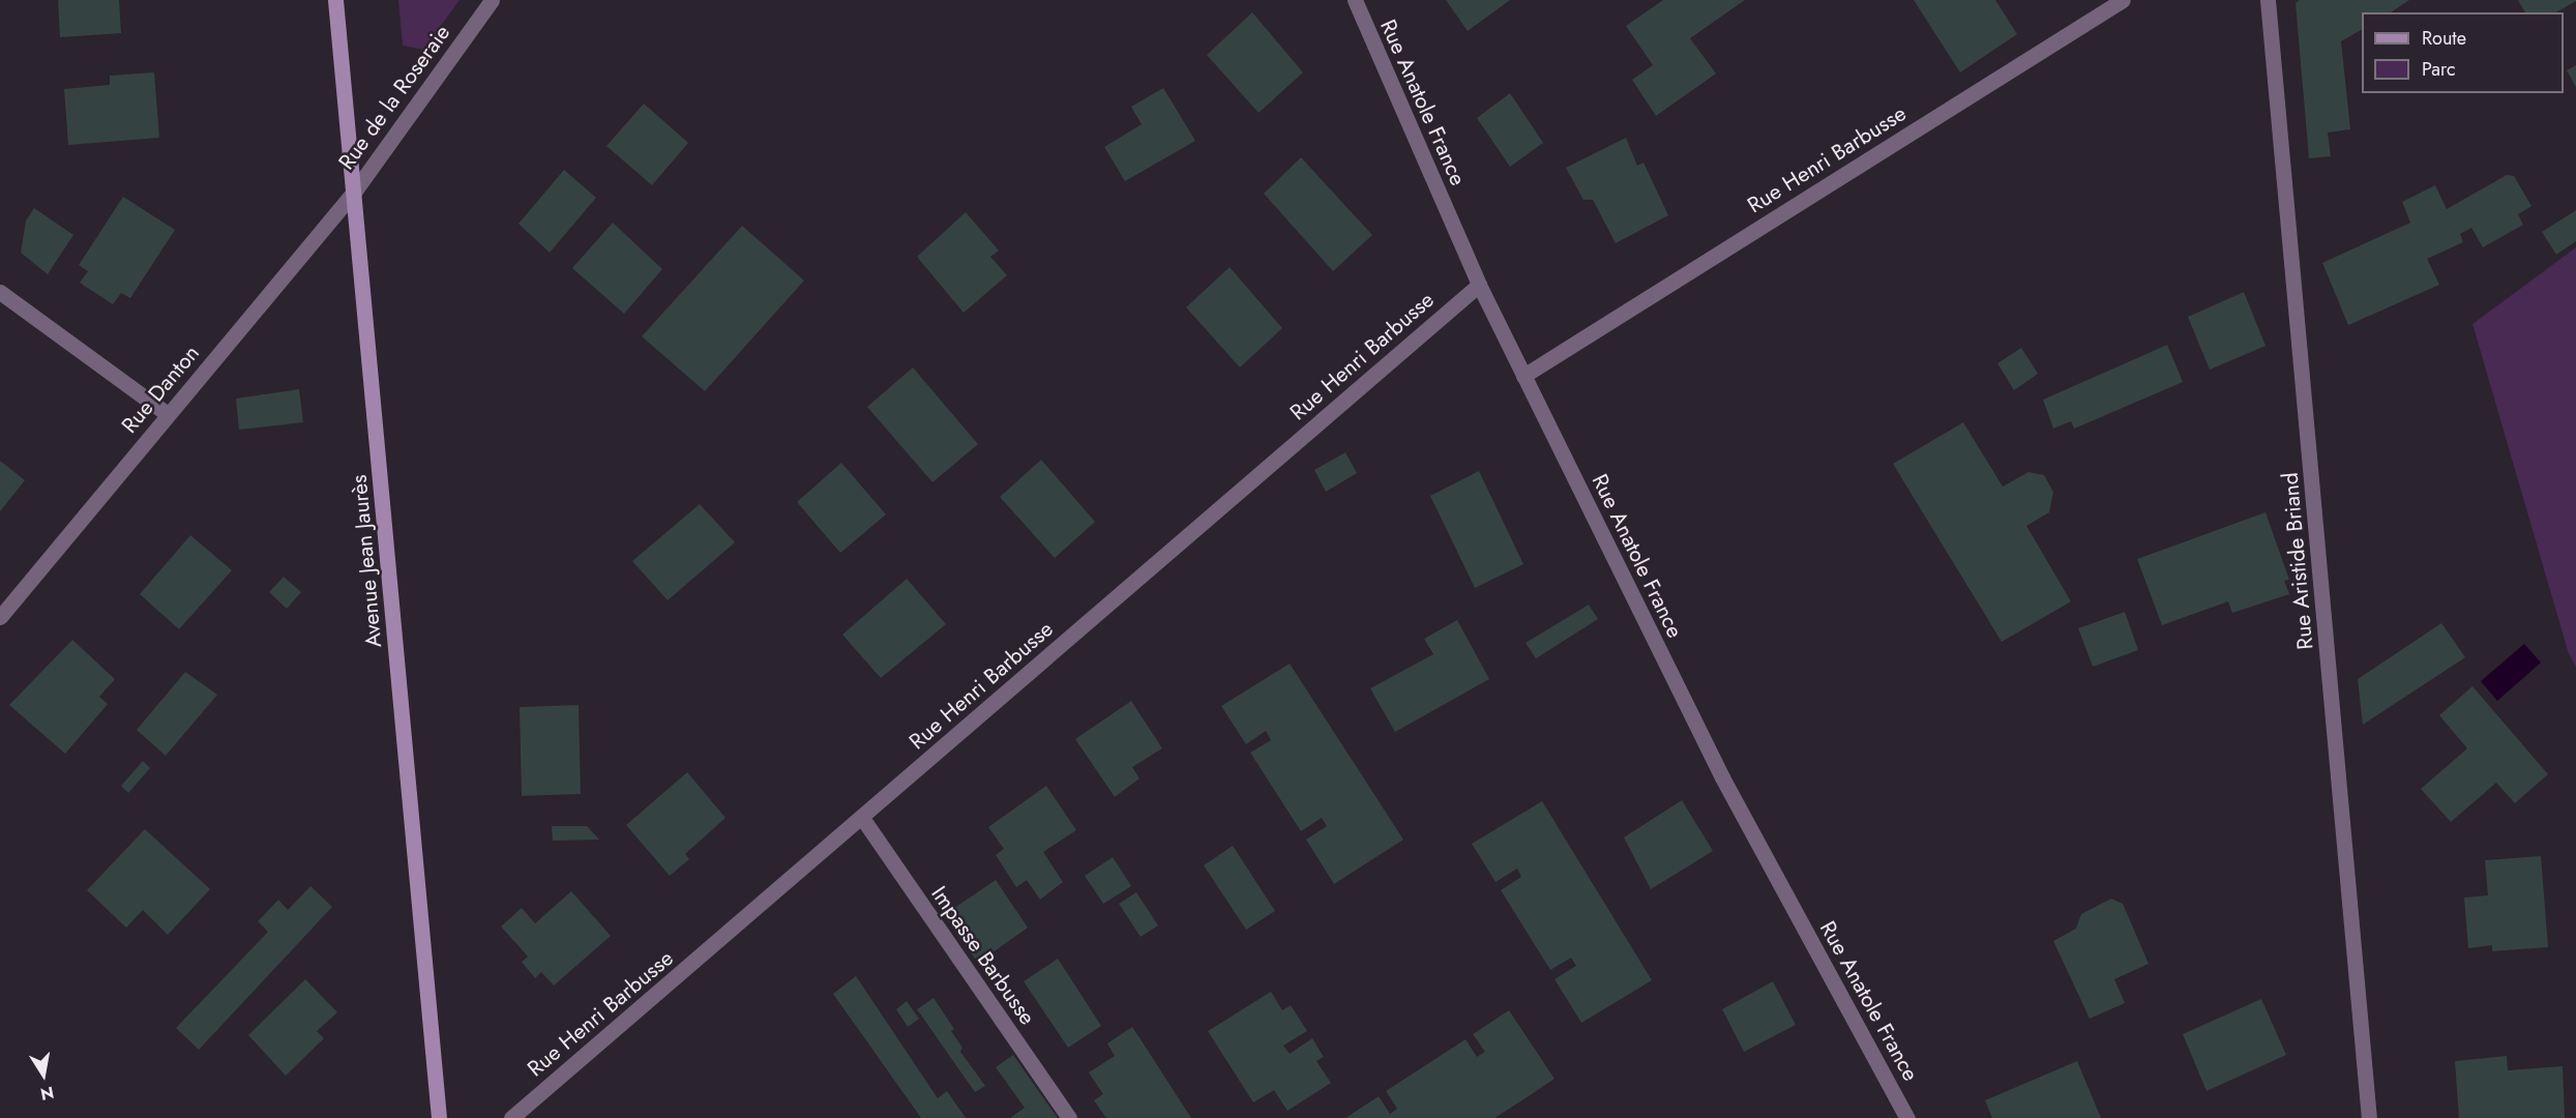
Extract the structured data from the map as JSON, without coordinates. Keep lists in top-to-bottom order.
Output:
{
  "streets": {
    "main road": ["Avenue Jean Jaurès"],
    "street": [
      "Rue de la Roseraie",
      "Rue Anatole France",
      "Rue Henri Barbusse",
      "Rue Danton",
      "Rue Aristide Briand",
      "Impasse Barbusse"
    ]
  },
  "crossings": [
    ["Rue de la Roseraie", "Rue Danton"],
    ["Rue de la Roseraie", "Avenue Jean Jaurès"],
    ["Rue Anatole France", "Rue Henri Barbusse"],
    ["Rue Henri Barbusse", "Impasse Barbusse"],
    ["Rue Danton", "Avenue Jean Jaurès"]
  ],
  "legend": ["Route", "Parc"],
  "north": "bottom"
}
